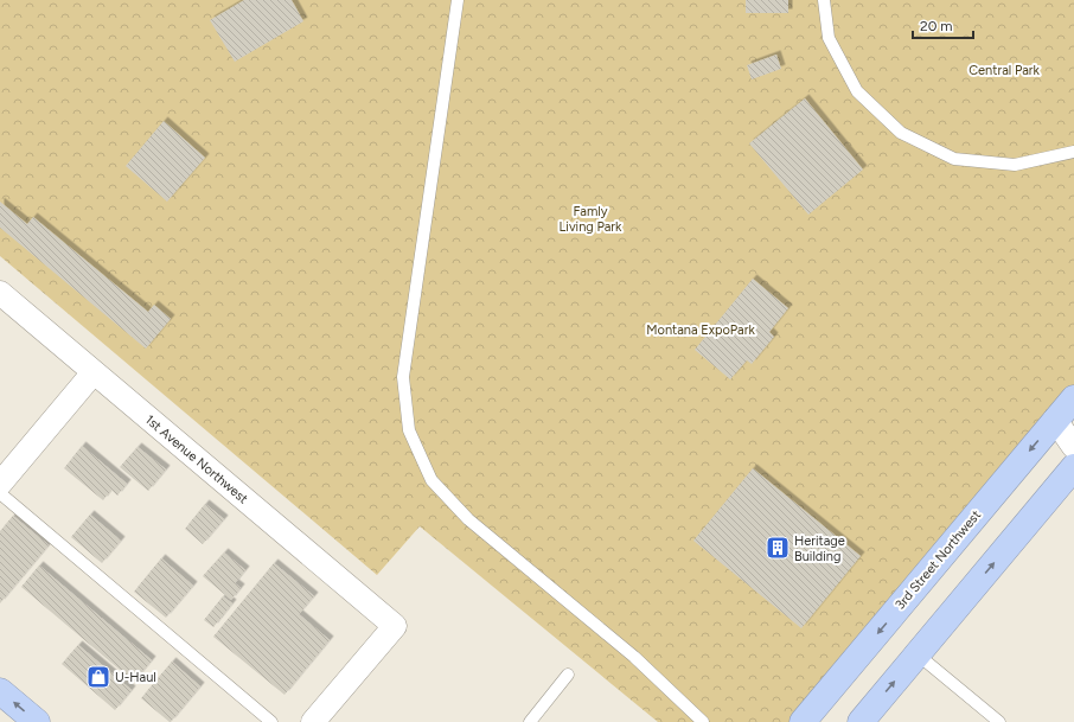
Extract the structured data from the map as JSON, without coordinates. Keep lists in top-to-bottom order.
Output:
{
  "streets": {
    "highway": ["3rd Street Northwest"],
    "street": ["1st Avenue Northwest"]
  },
  "parks": ["Central Park", "Famly Living Park", "Montana ExpoPark"],
  "places": {
    "building": ["Heritage Building"],
    "shop": ["U-Haul"]
  },
  "scale_bar": "20 m"
}
